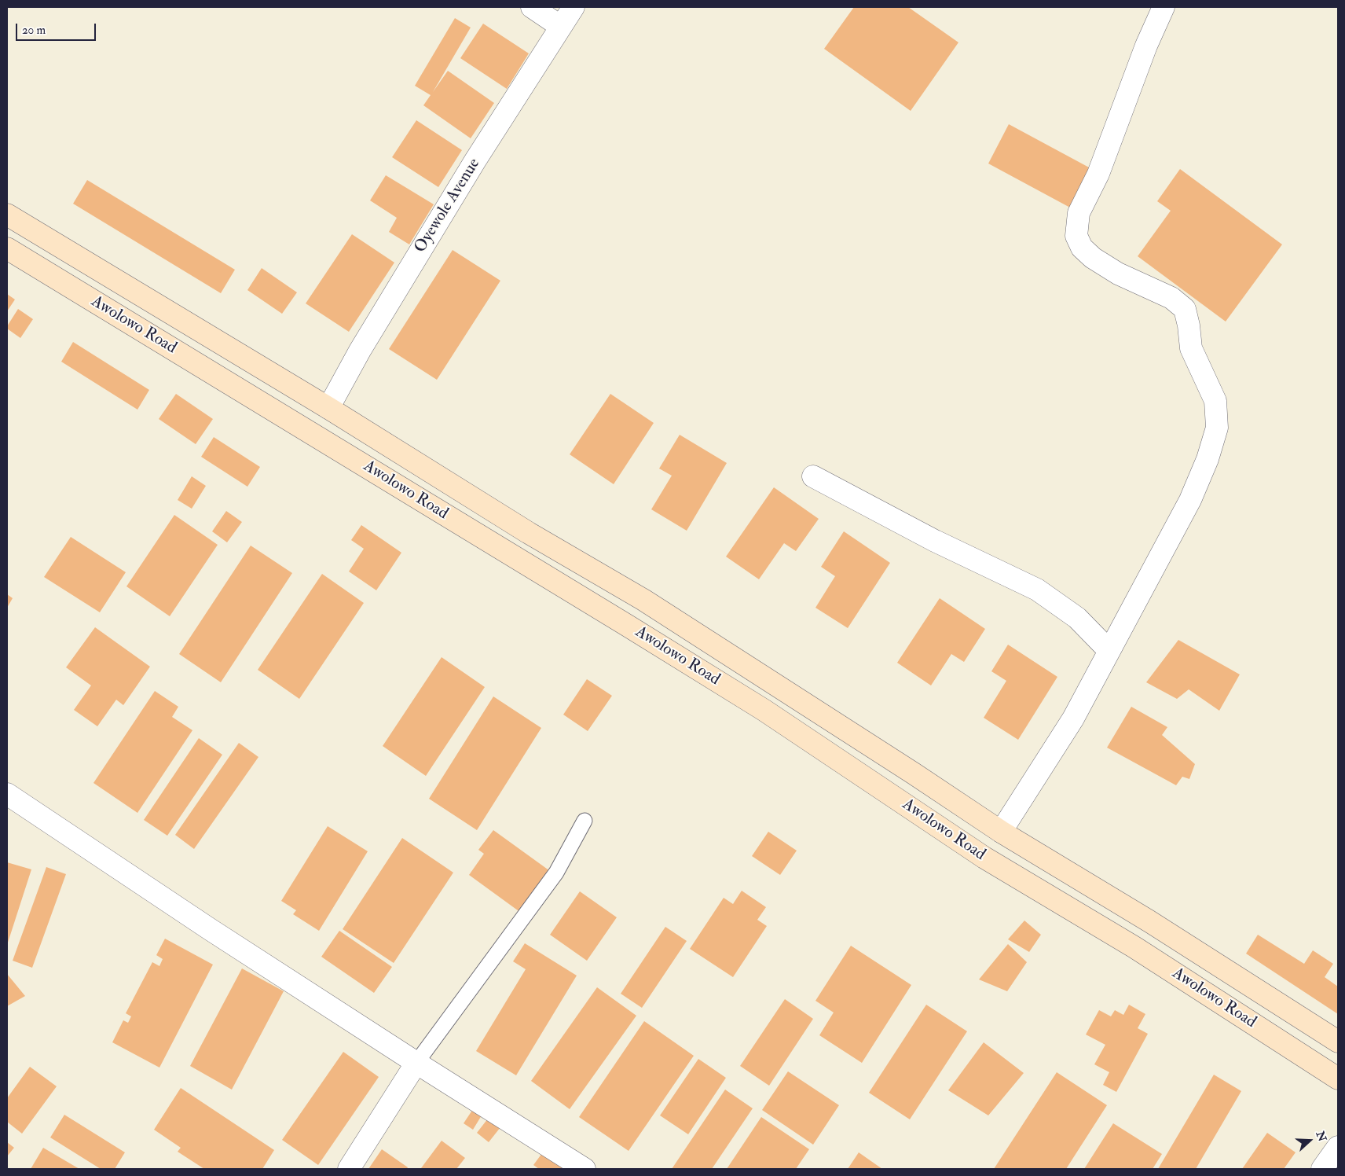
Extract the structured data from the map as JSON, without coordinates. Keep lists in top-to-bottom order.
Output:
{
  "streets": {
    "main road": ["Awolowo Road"],
    "street": ["Oyewole Avenue"]
  },
  "crossings": [
    ["Oyewole Avenue", "Awolowo Road"]
  ],
  "scale_bar": "20 m",
  "north": "right"
}
